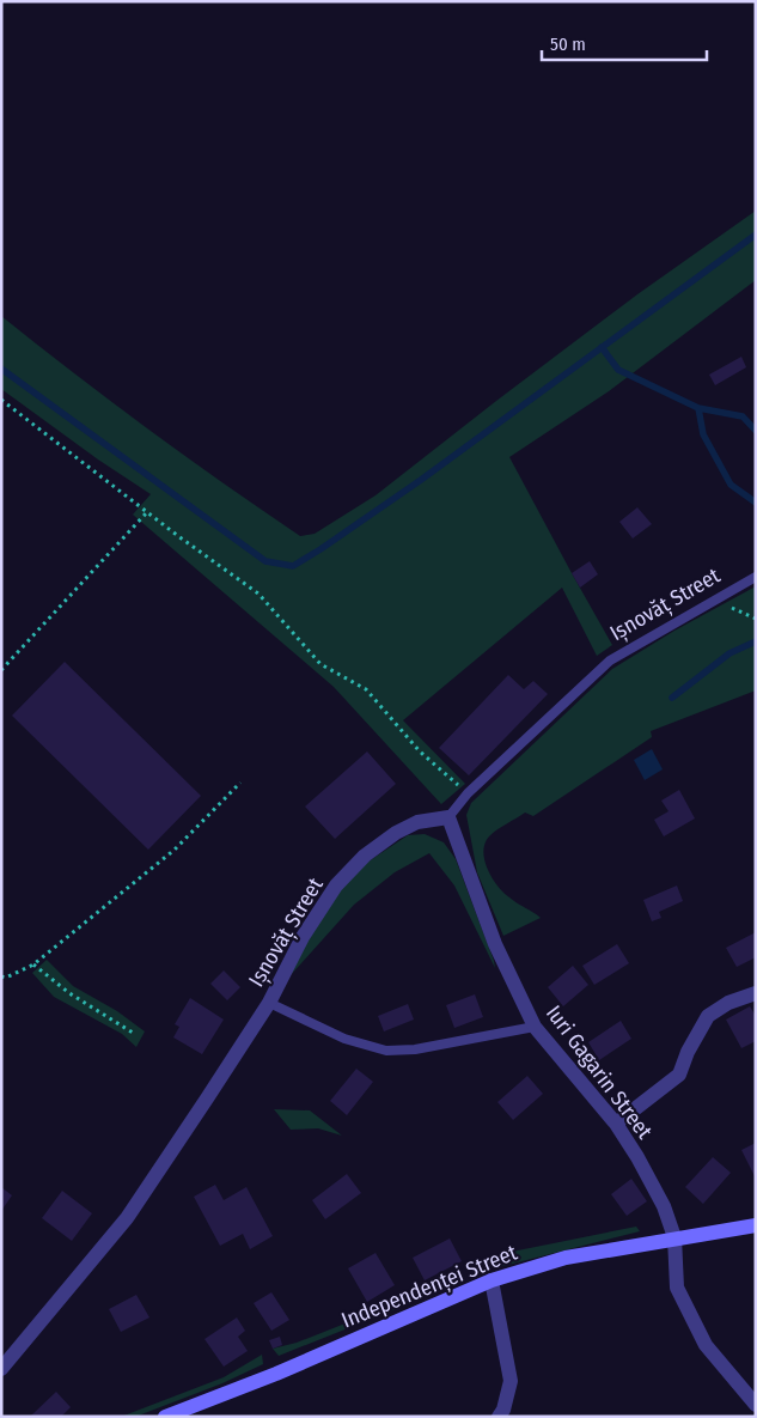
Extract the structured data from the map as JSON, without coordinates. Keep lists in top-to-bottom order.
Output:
{
  "streets": {
    "main road": ["Independenței Street"],
    "street": ["Ișnovăț Street", "Iuri Gagarin Street"]
  },
  "crossings": [
    ["Ișnovăț Street", "Iuri Gagarin Street"],
    ["Iuri Gagarin Street", "Independenței Street"]
  ],
  "scale_bar": "50 m"
}
